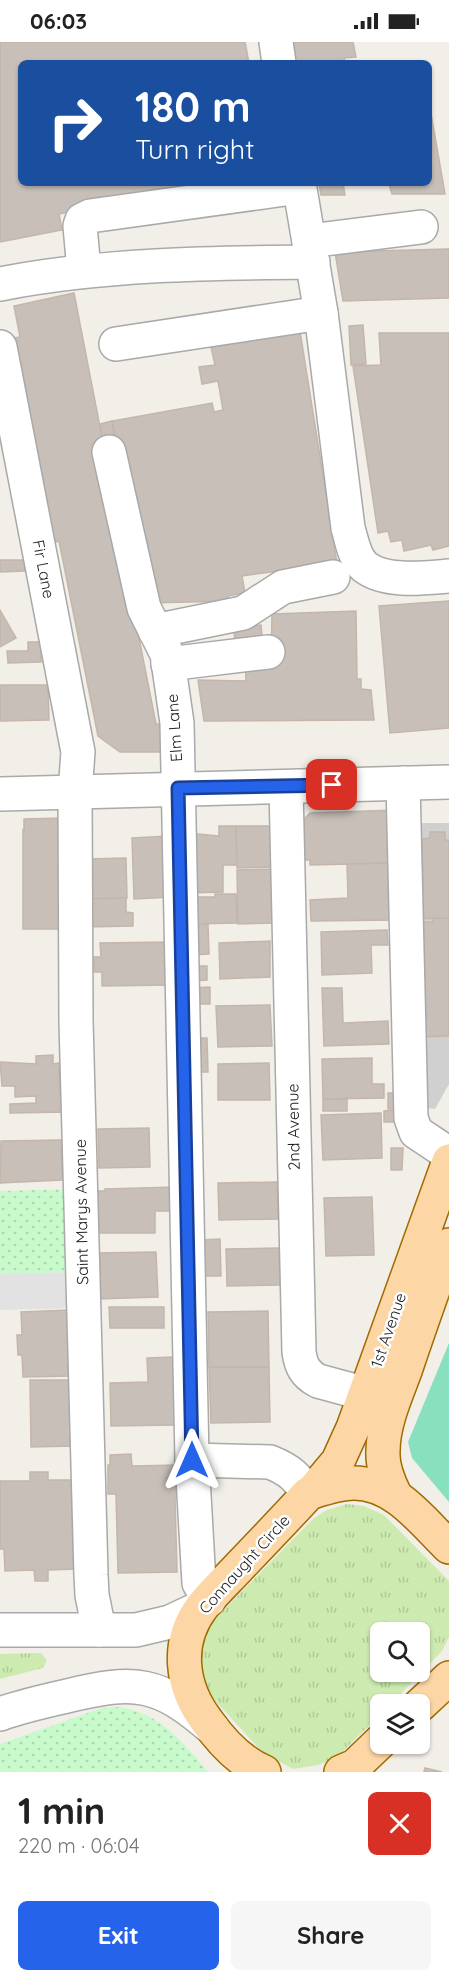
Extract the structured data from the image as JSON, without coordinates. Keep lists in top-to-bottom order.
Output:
{
  "streets": {
    "main road": ["1st Avenue", "Connaught Circle"],
    "street": [
      "Fir Lane",
      "Elm Lane",
      "2nd Avenue",
      "Saint Marys Avenue"
    ]
  },
  "crossings": [
    ["Fir Lane", "Saint Marys Avenue"],
    ["Elm Lane", "Connaught Circle"],
    ["2nd Avenue", "1st Avenue"],
    ["1st Avenue", "Connaught Circle"]
  ],
  "page": {
    "status": "06:03",
    "turn": ["180 m", "Turn right"],
    "heading": ["1 min", "220 m · 06:04"],
    "buttons": ["Exit", "Share"]
  }
}
